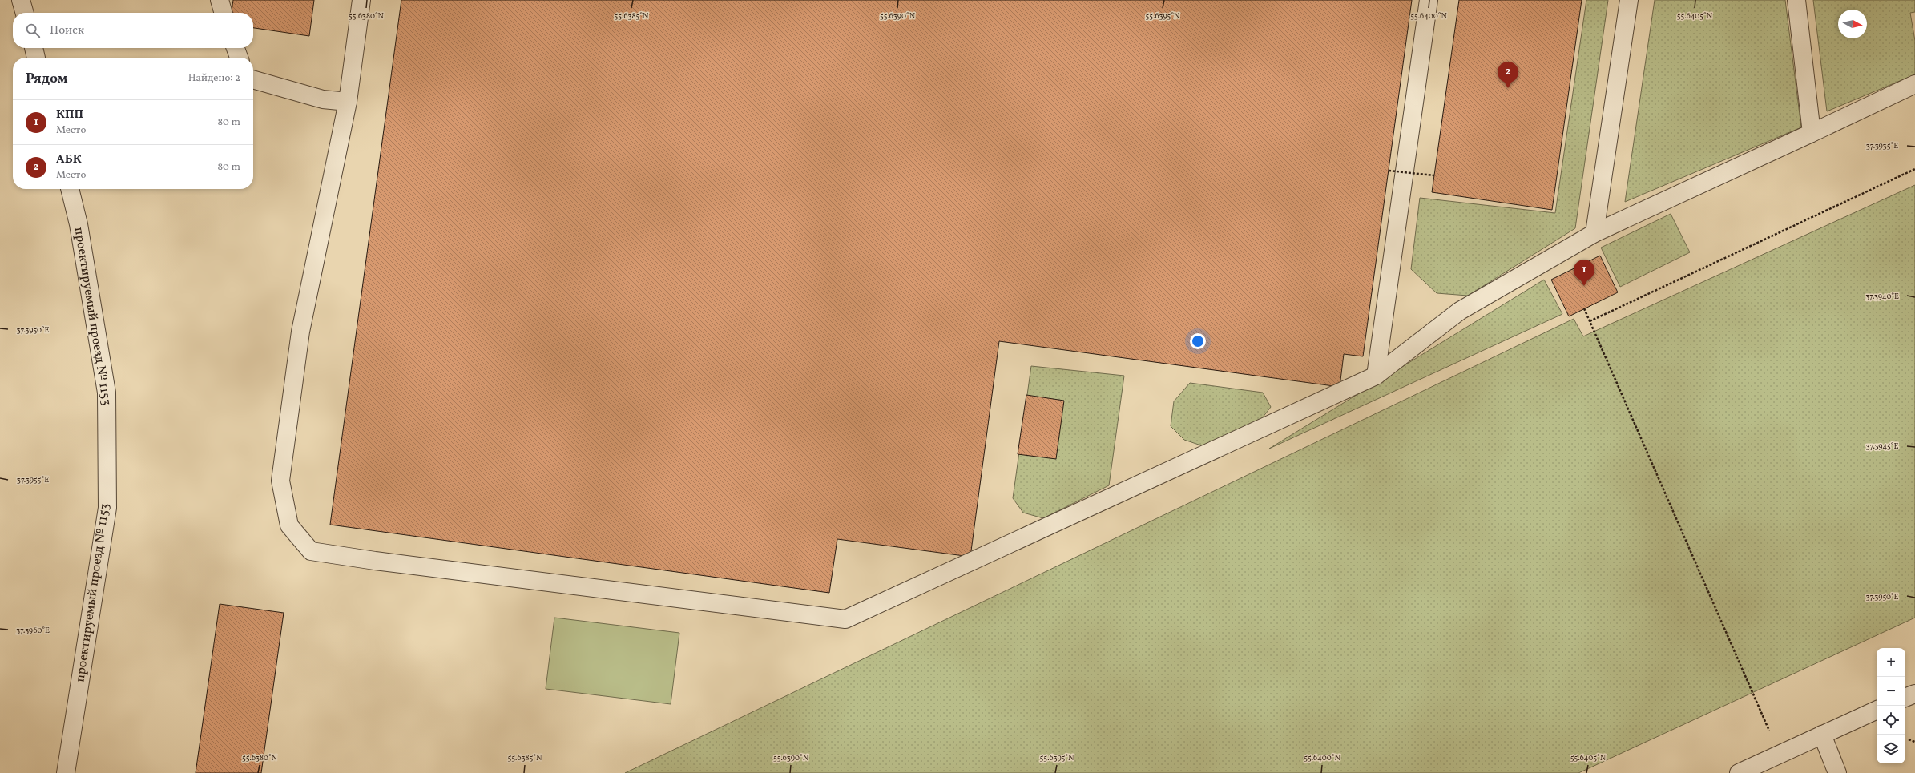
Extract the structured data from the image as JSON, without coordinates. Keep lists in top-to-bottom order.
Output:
{
  "streets": {
    "street": ["проектируемый проезд № 1153"]
  },
  "north": "right",
  "page": {
    "search": "Поиск",
    "heading": ["Рядом", "Найдено: 2"],
    "pins": ["2", "1"],
    "list": [
      {
        "mark": "1",
        "name": "КПП",
        "note": "Место",
        "value": "80 m"
      },
      {
        "mark": "2",
        "name": "АБК",
        "note": "Место",
        "value": "80 m"
      }
    ],
    "map_buttons": ["+", "−"]
  },
  "coordinates": [
    "55.6380°N",
    "55.6385°N",
    "55.6390°N",
    "55.6395°N",
    "55.6400°N",
    "55.6405°N",
    "37.3935°E",
    "37.3940°E",
    "37.3950°E",
    "37.3945°E",
    "37.3955°E",
    "37.3960°E"
  ]
}
